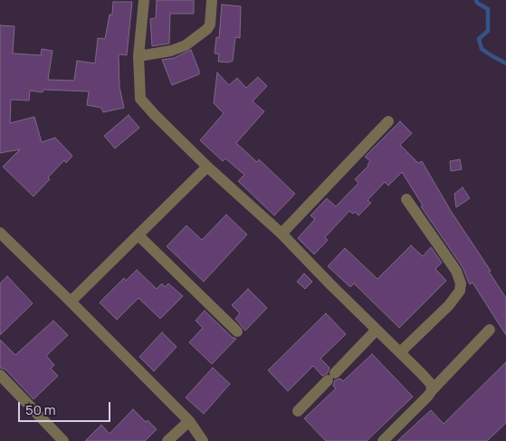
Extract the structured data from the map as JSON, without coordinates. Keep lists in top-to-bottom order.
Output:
{
  "scale_bar": "50 m"
}
